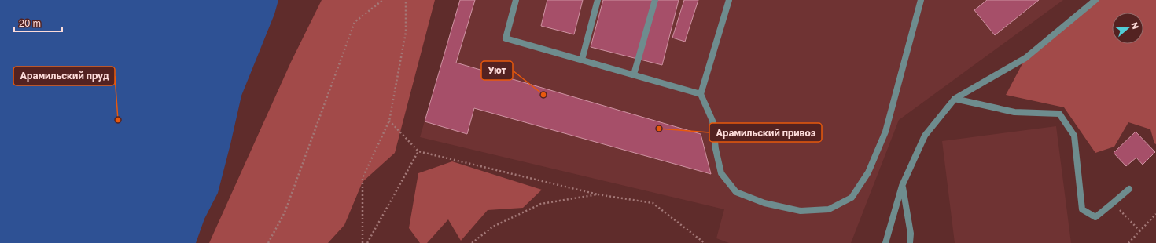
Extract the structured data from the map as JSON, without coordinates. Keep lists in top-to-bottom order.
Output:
{
  "places": ["Уют", "Арамильский пруд", "Арамильский привоз"],
  "scale_bar": "20 m",
  "north": "right"
}
